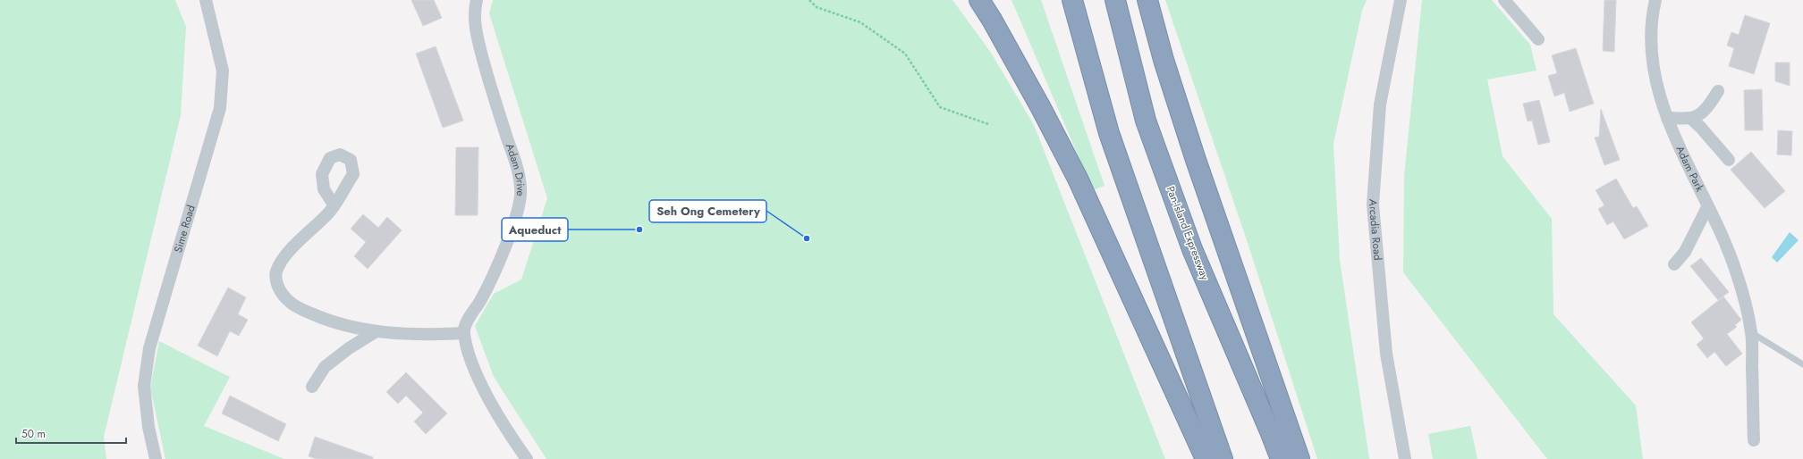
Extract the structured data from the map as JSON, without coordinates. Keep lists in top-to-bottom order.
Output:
{
  "streets": {
    "highway": ["Pan-Island Expressway"],
    "street": [
      "Adam Park",
      "Adam Drive",
      "Sime Road",
      "Arcadia Road"
    ]
  },
  "places": ["Aqueduct", "Seh Ong Cemetery"],
  "scale_bar": "50 m"
}
